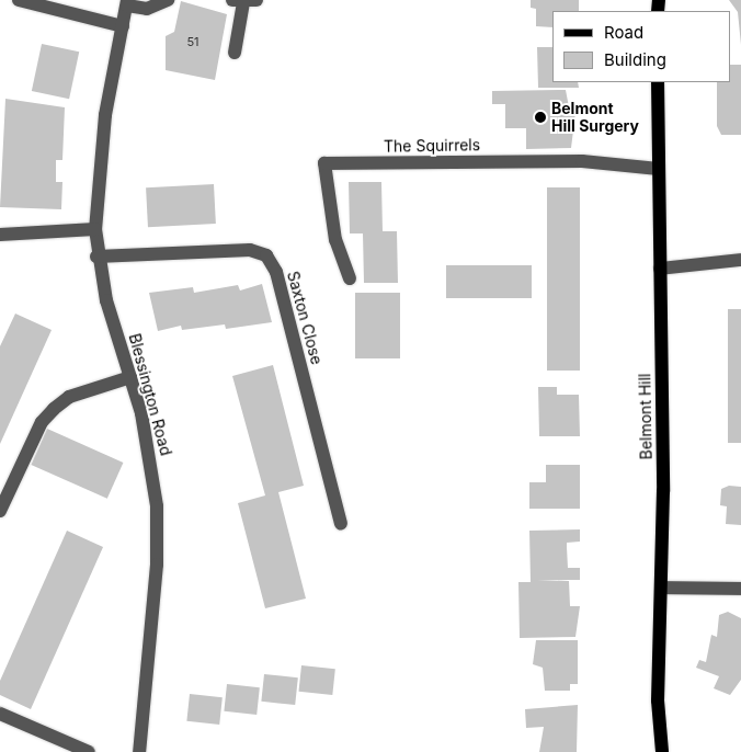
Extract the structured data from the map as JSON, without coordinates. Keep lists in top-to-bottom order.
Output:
{
  "streets": {
    "main road": ["Belmont Hill"],
    "street": ["The Squirrels", "Saxton Close", "Blessington Road"]
  },
  "crossings": [
    ["The Squirrels", "Belmont Hill"],
    ["Saxton Close", "Blessington Road"]
  ],
  "places": ["Belmont Hill Surgery"],
  "house_numbers": ["51"],
  "legend": ["Road", "Building"]
}
